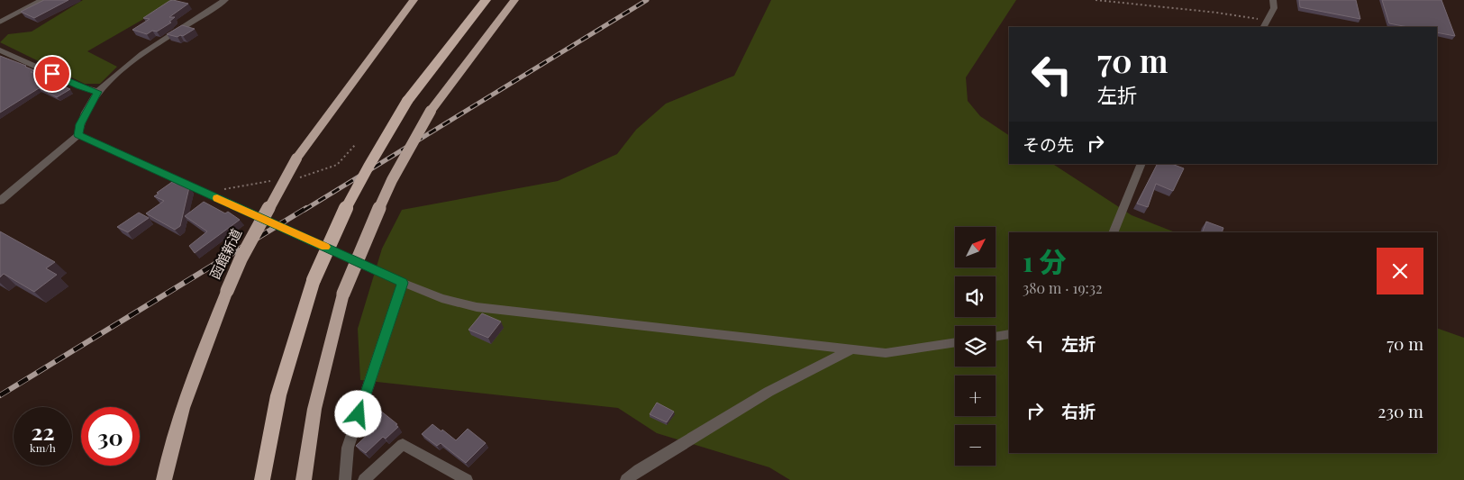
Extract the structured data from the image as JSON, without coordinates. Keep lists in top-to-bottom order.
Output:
{
  "streets": {
    "highway": ["函館新道"]
  },
  "north": "top right",
  "page": {
    "turn": ["70 m", "左折"],
    "then": "その先",
    "map_buttons": ["+", "−"],
    "heading": ["1 分", "380 m · 19:32"],
    "list": [
      {
        "name": "左折",
        "value": "70 m"
      },
      {
        "name": "右折",
        "value": "230 m"
      }
    ],
    "speed": "22 km/h",
    "limit": "30"
  }
}
